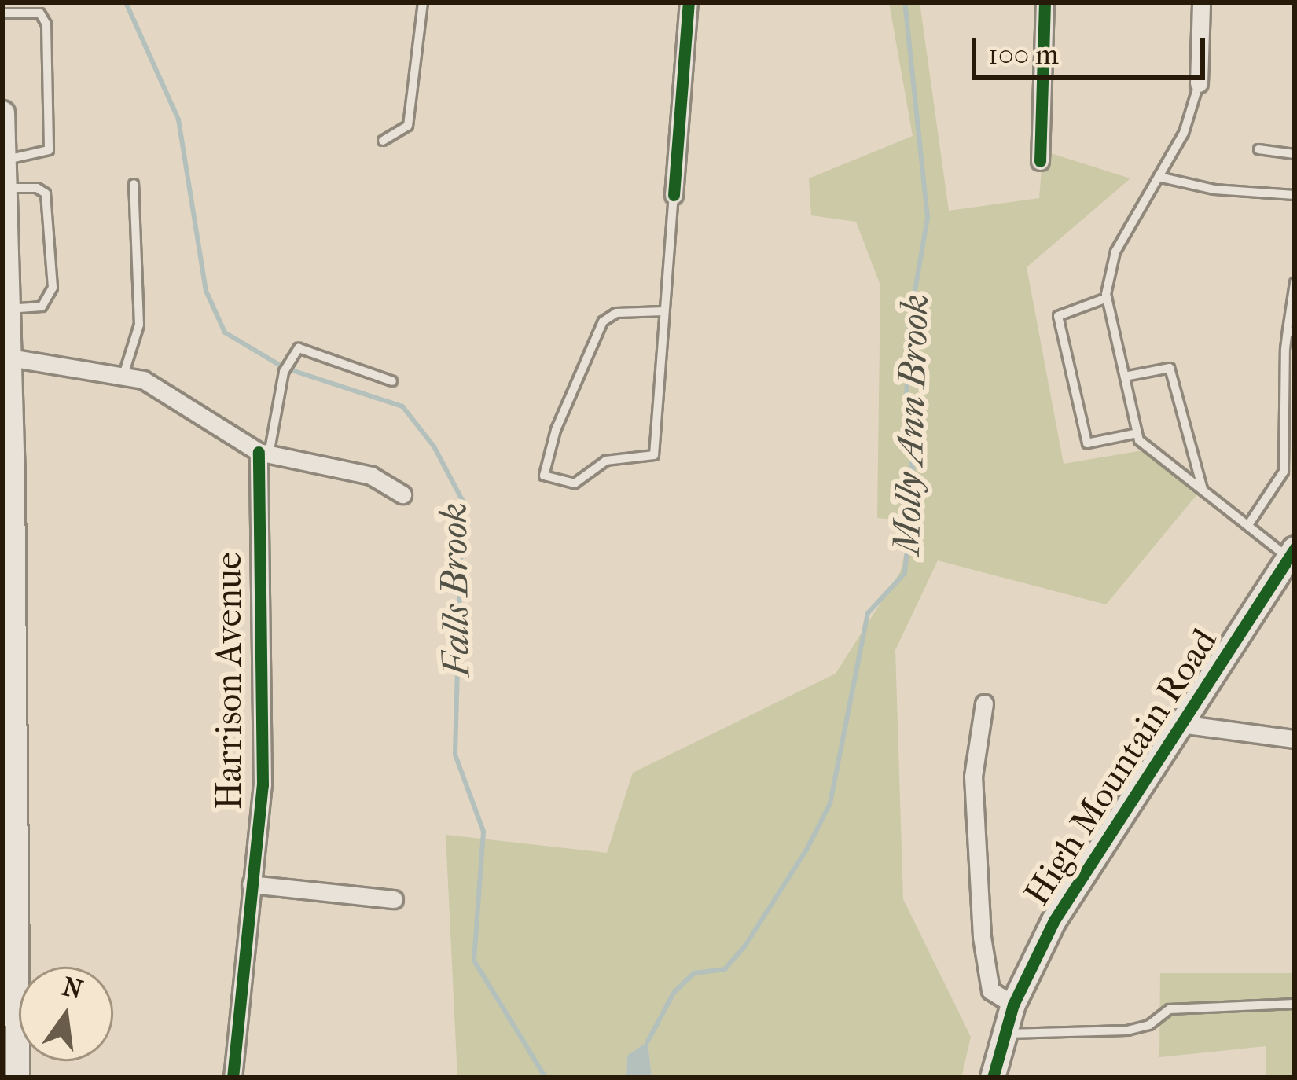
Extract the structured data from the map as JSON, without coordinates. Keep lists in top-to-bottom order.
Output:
{
  "streets": {
    "main road": ["High Mountain Road"],
    "street": ["Harrison Avenue"]
  },
  "water": ["Molly Ann Brook", "Falls Brook"],
  "scale_bar": "100 m",
  "north": "top"
}
